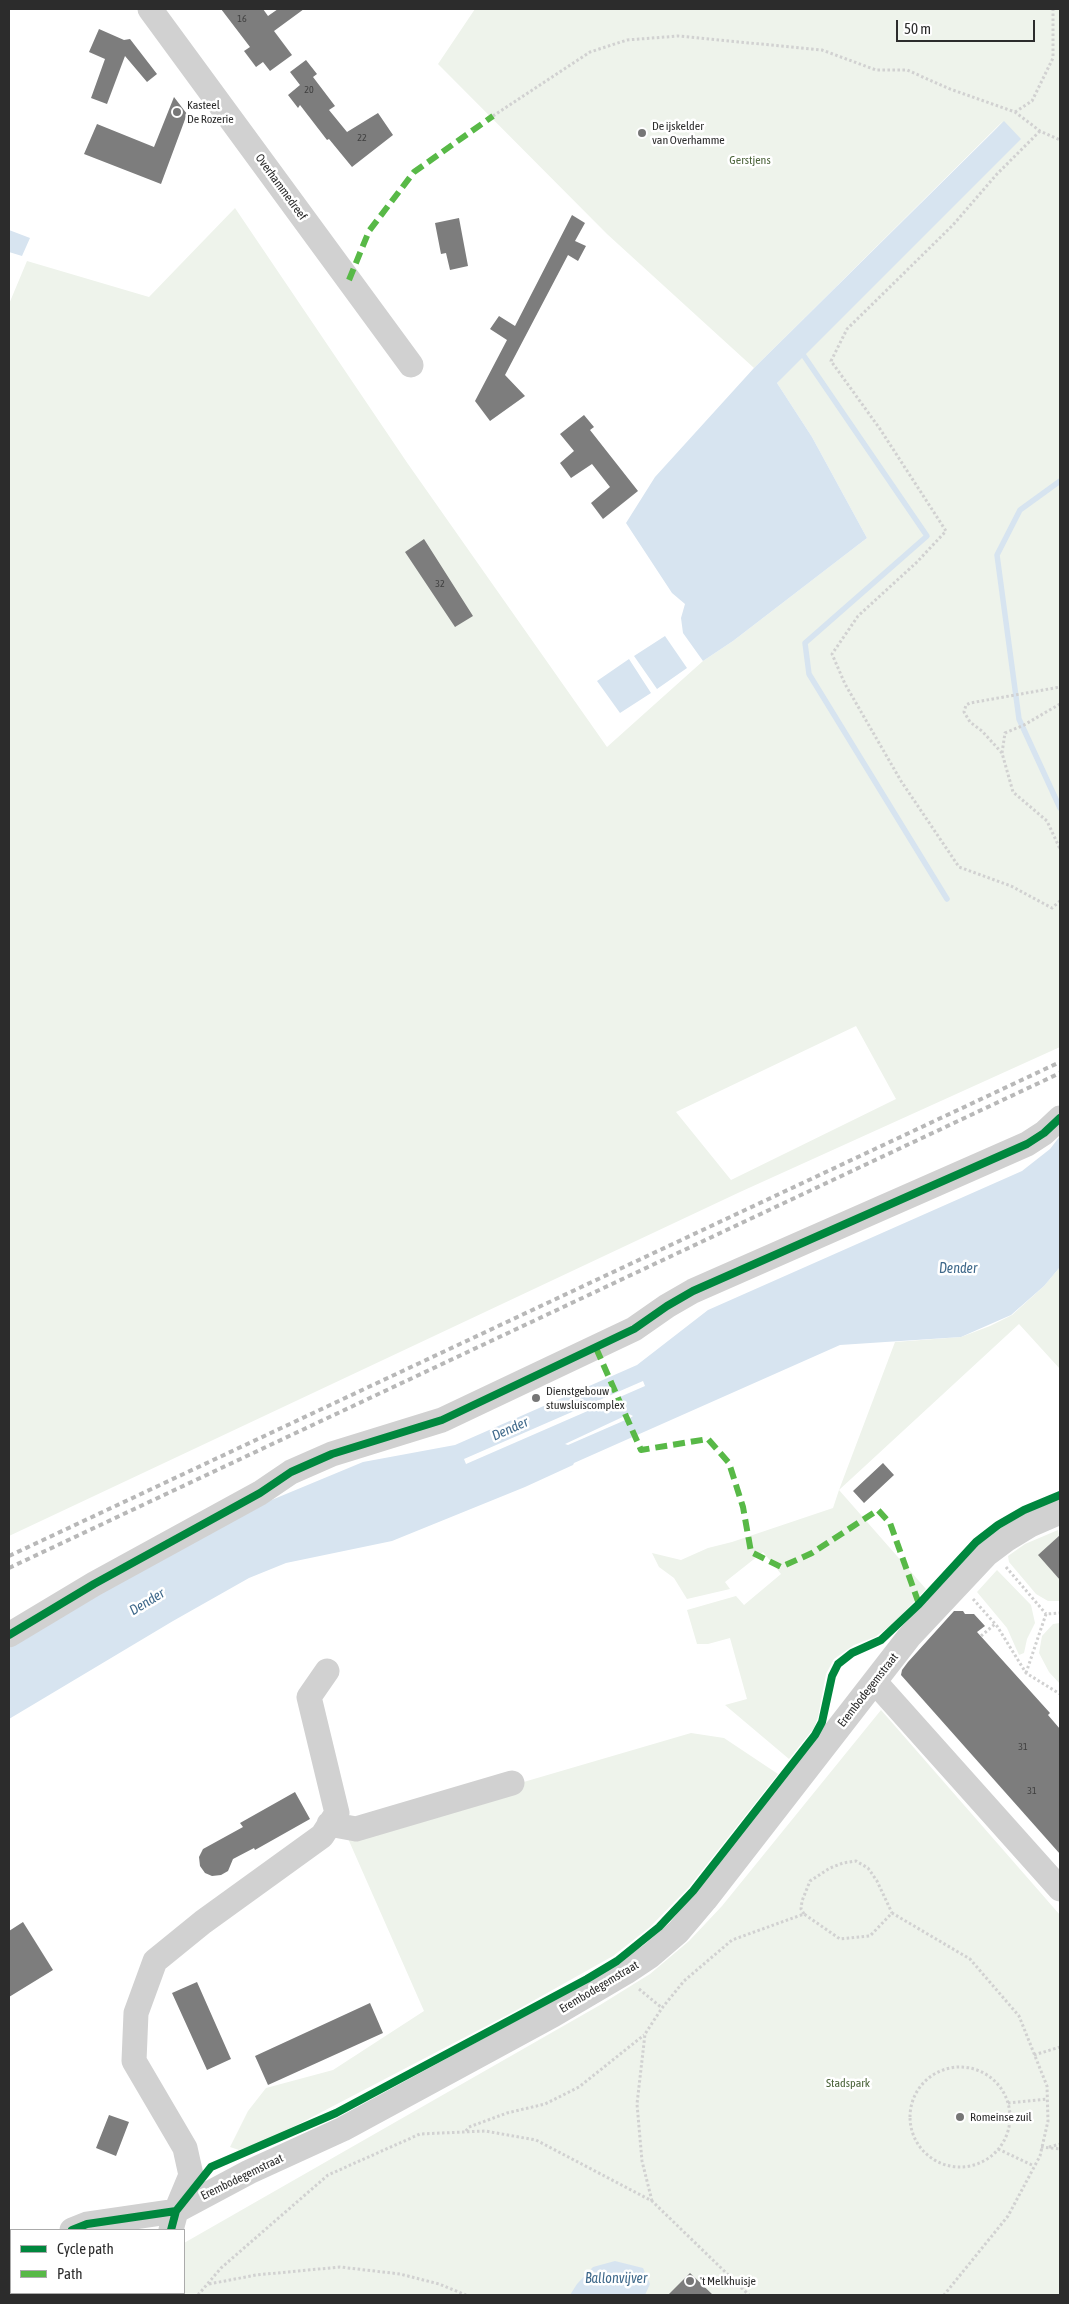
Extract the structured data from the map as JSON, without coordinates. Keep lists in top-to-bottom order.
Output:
{
  "streets": {
    "street": ["Overhammedreef", "Erembodegemstraat"]
  },
  "water": ["Dender", "Ballonvijver"],
  "parks": ["Gerstjens", "Stadspark"],
  "places": [
    "Kasteel De Rozerie",
    "De ijskelder van Overhamme",
    "Dienstgebouw stuwsluiscomplex",
    "Romeinse zuil",
    "'t Melkhuisje"
  ],
  "house_numbers": [
    "16",
    "20",
    "22",
    "32",
    "31",
    "31"
  ],
  "legend": ["Cycle path", "Path"],
  "scale_bar": "50 m"
}
